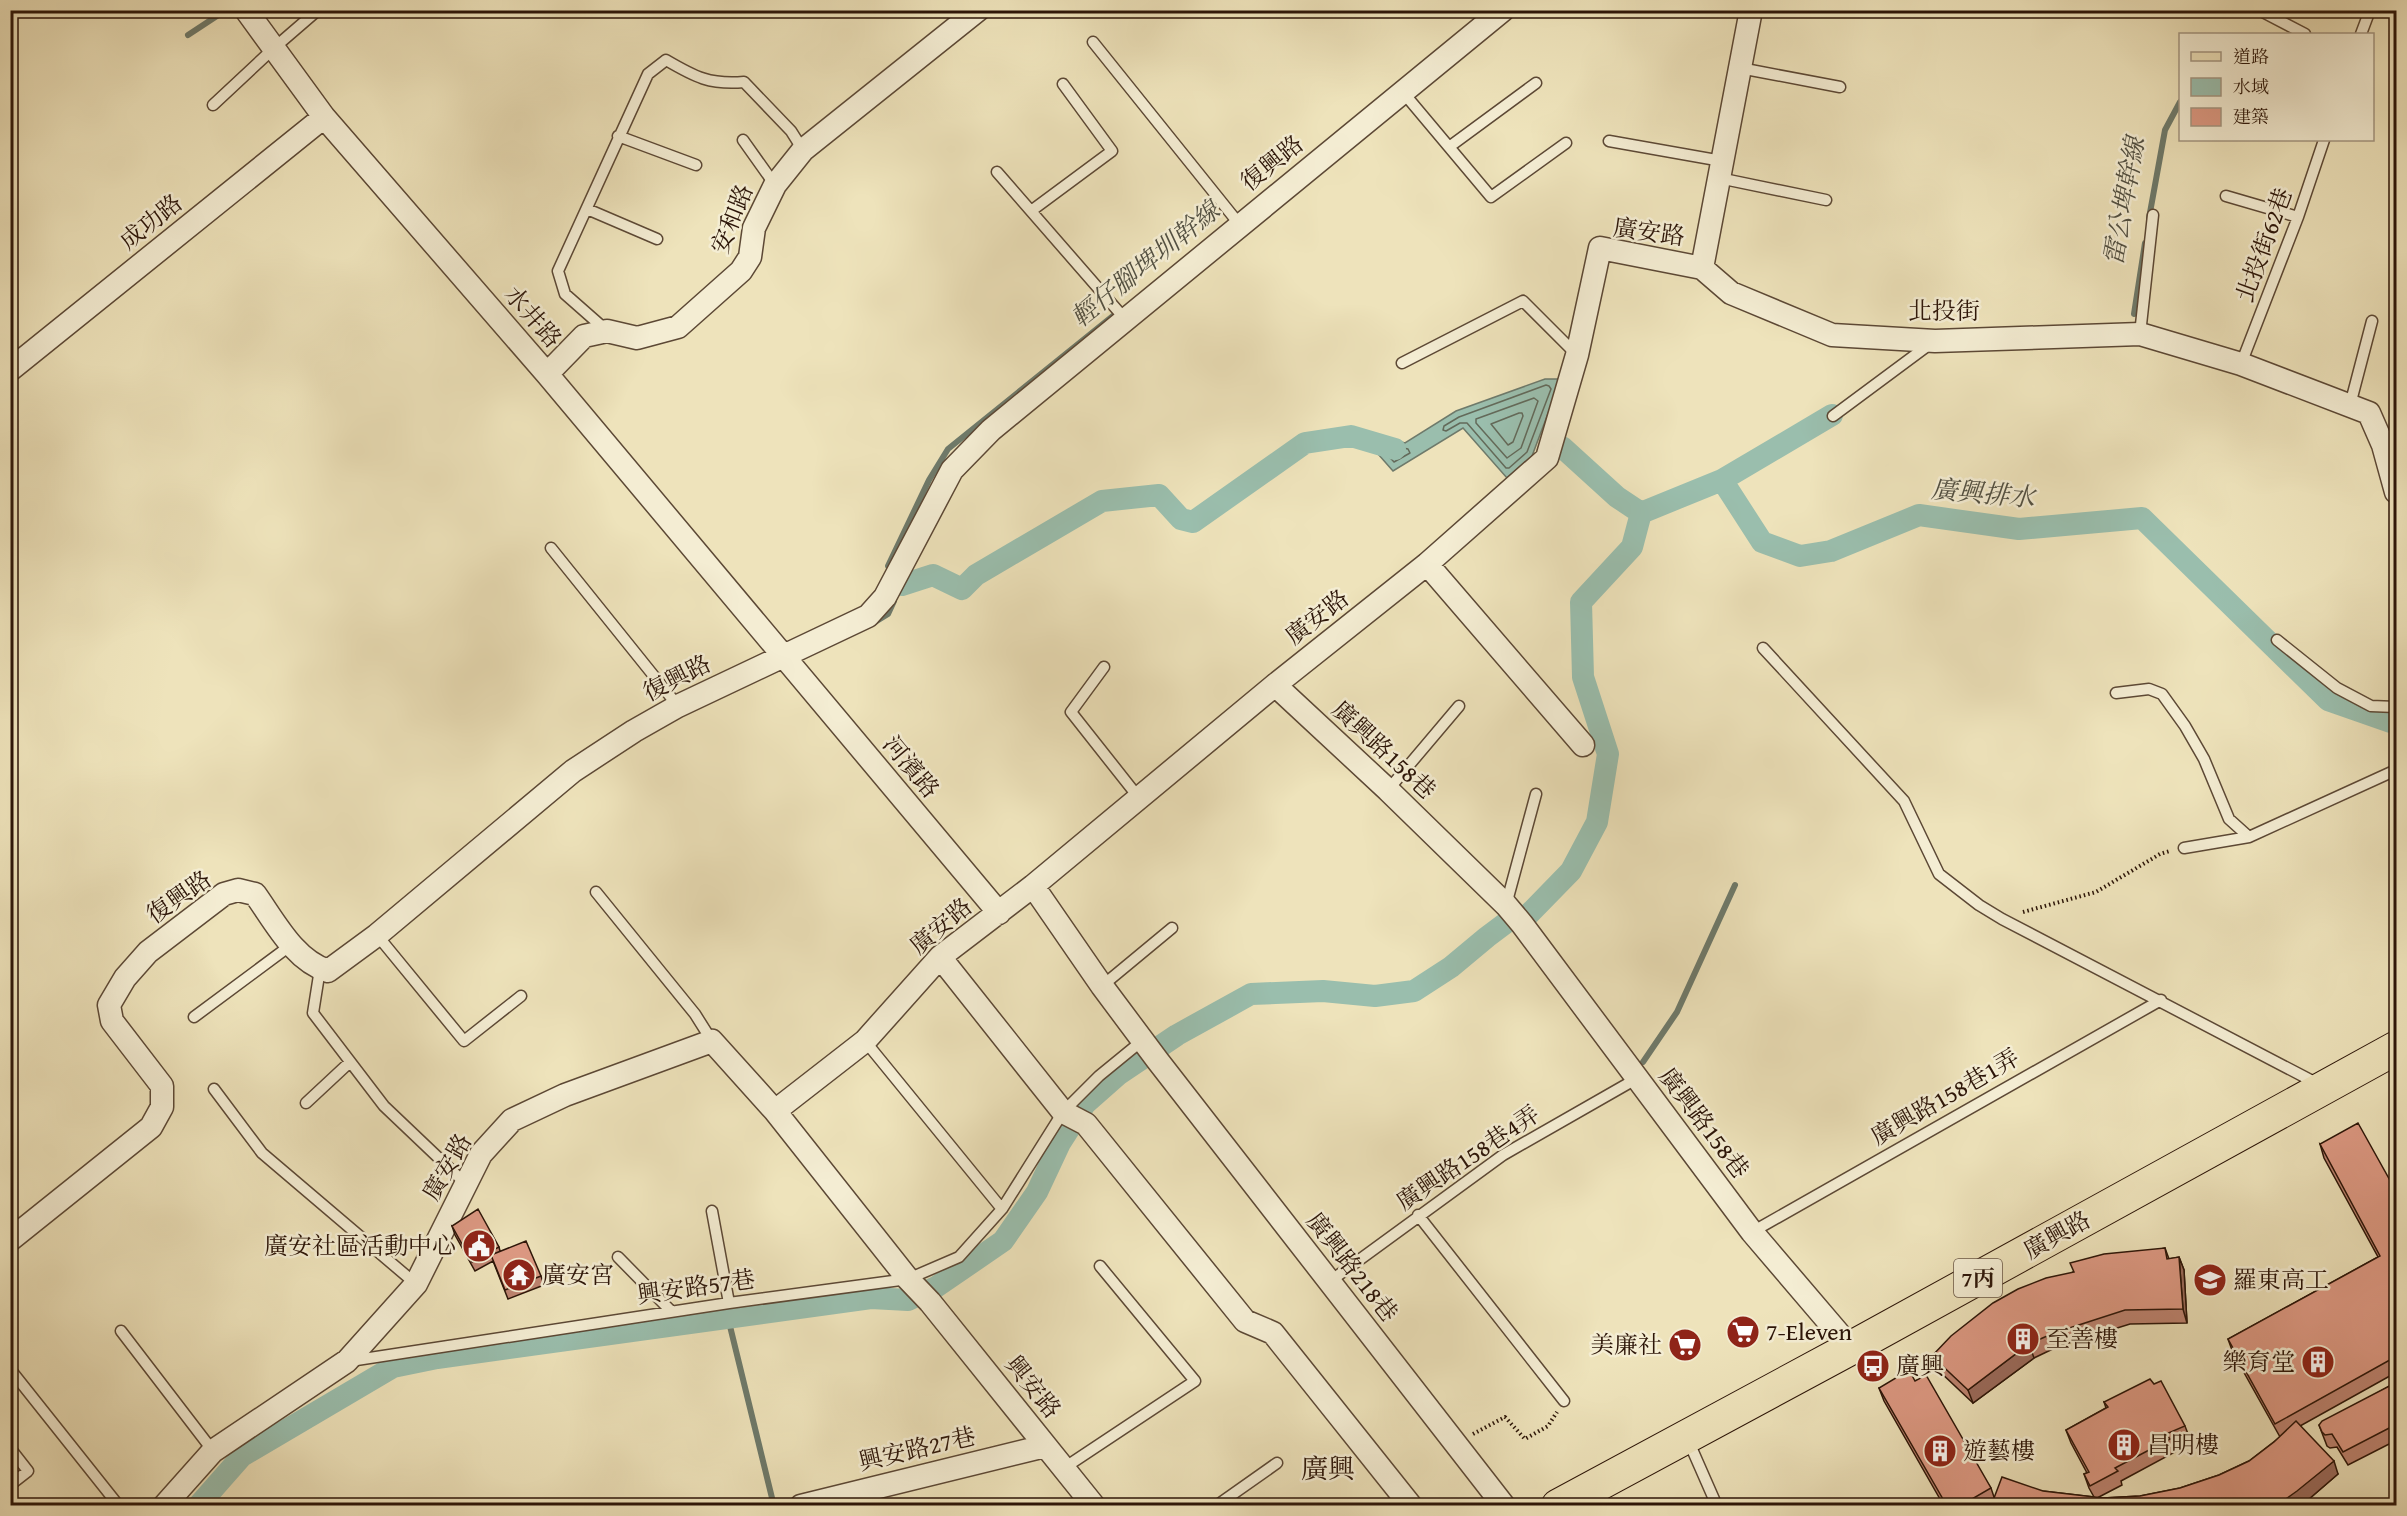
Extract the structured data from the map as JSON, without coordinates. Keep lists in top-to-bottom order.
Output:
{
  "streets": {
    "main road": ["廣興路", "7丙"],
    "street": [
      "復興路",
      "安和路",
      "成功路",
      "廣安路",
      "北投街",
      "水井路",
      "廣興路158巷",
      "河濱路",
      "廣興路218巷",
      "興安路",
      "興安路27巷"
    ],
    "lane": [
      "北投街62巷",
      "廣興路158巷1弄",
      "廣興路158巷4弄",
      "興安路57巷"
    ]
  },
  "crossings": [
    ["復興路", "水井路"],
    ["復興路", "河濱路"],
    ["成功路", "水井路"],
    ["廣安路", "北投街"],
    ["廣安路", "廣興路158巷"],
    ["廣安路", "河濱路"],
    ["廣安路", "興安路57巷"],
    ["北投街62巷", "北投街"],
    ["水井路", "河濱路"],
    ["廣興路158巷", "廣興路158巷1弄"],
    ["廣興路158巷", "廣興路158巷4弄"],
    ["廣興路158巷", "廣興路"],
    ["廣興路158巷4弄", "廣興路218巷"],
    ["廣興路218巷", "興安路57巷"],
    ["興安路57巷", "興安路"],
    ["興安路", "興安路27巷"]
  ],
  "districts": ["廣興"],
  "water": ["雷公埤幹線", "輕仔腳埤圳幹線", "廣興排水"],
  "places": {
    "public building": ["廣安社區活動中心"],
    "temple": ["廣安宮"],
    "school or university": ["羅東高工"],
    "supermarket": ["7-Eleven", "美廉社"],
    "building": [
      "至善樓",
      "樂育堂",
      "昌明樓",
      "遊藝樓"
    ],
    "bus stop": ["廣興"]
  },
  "legend": ["道路", "水域", "建築"]
}
